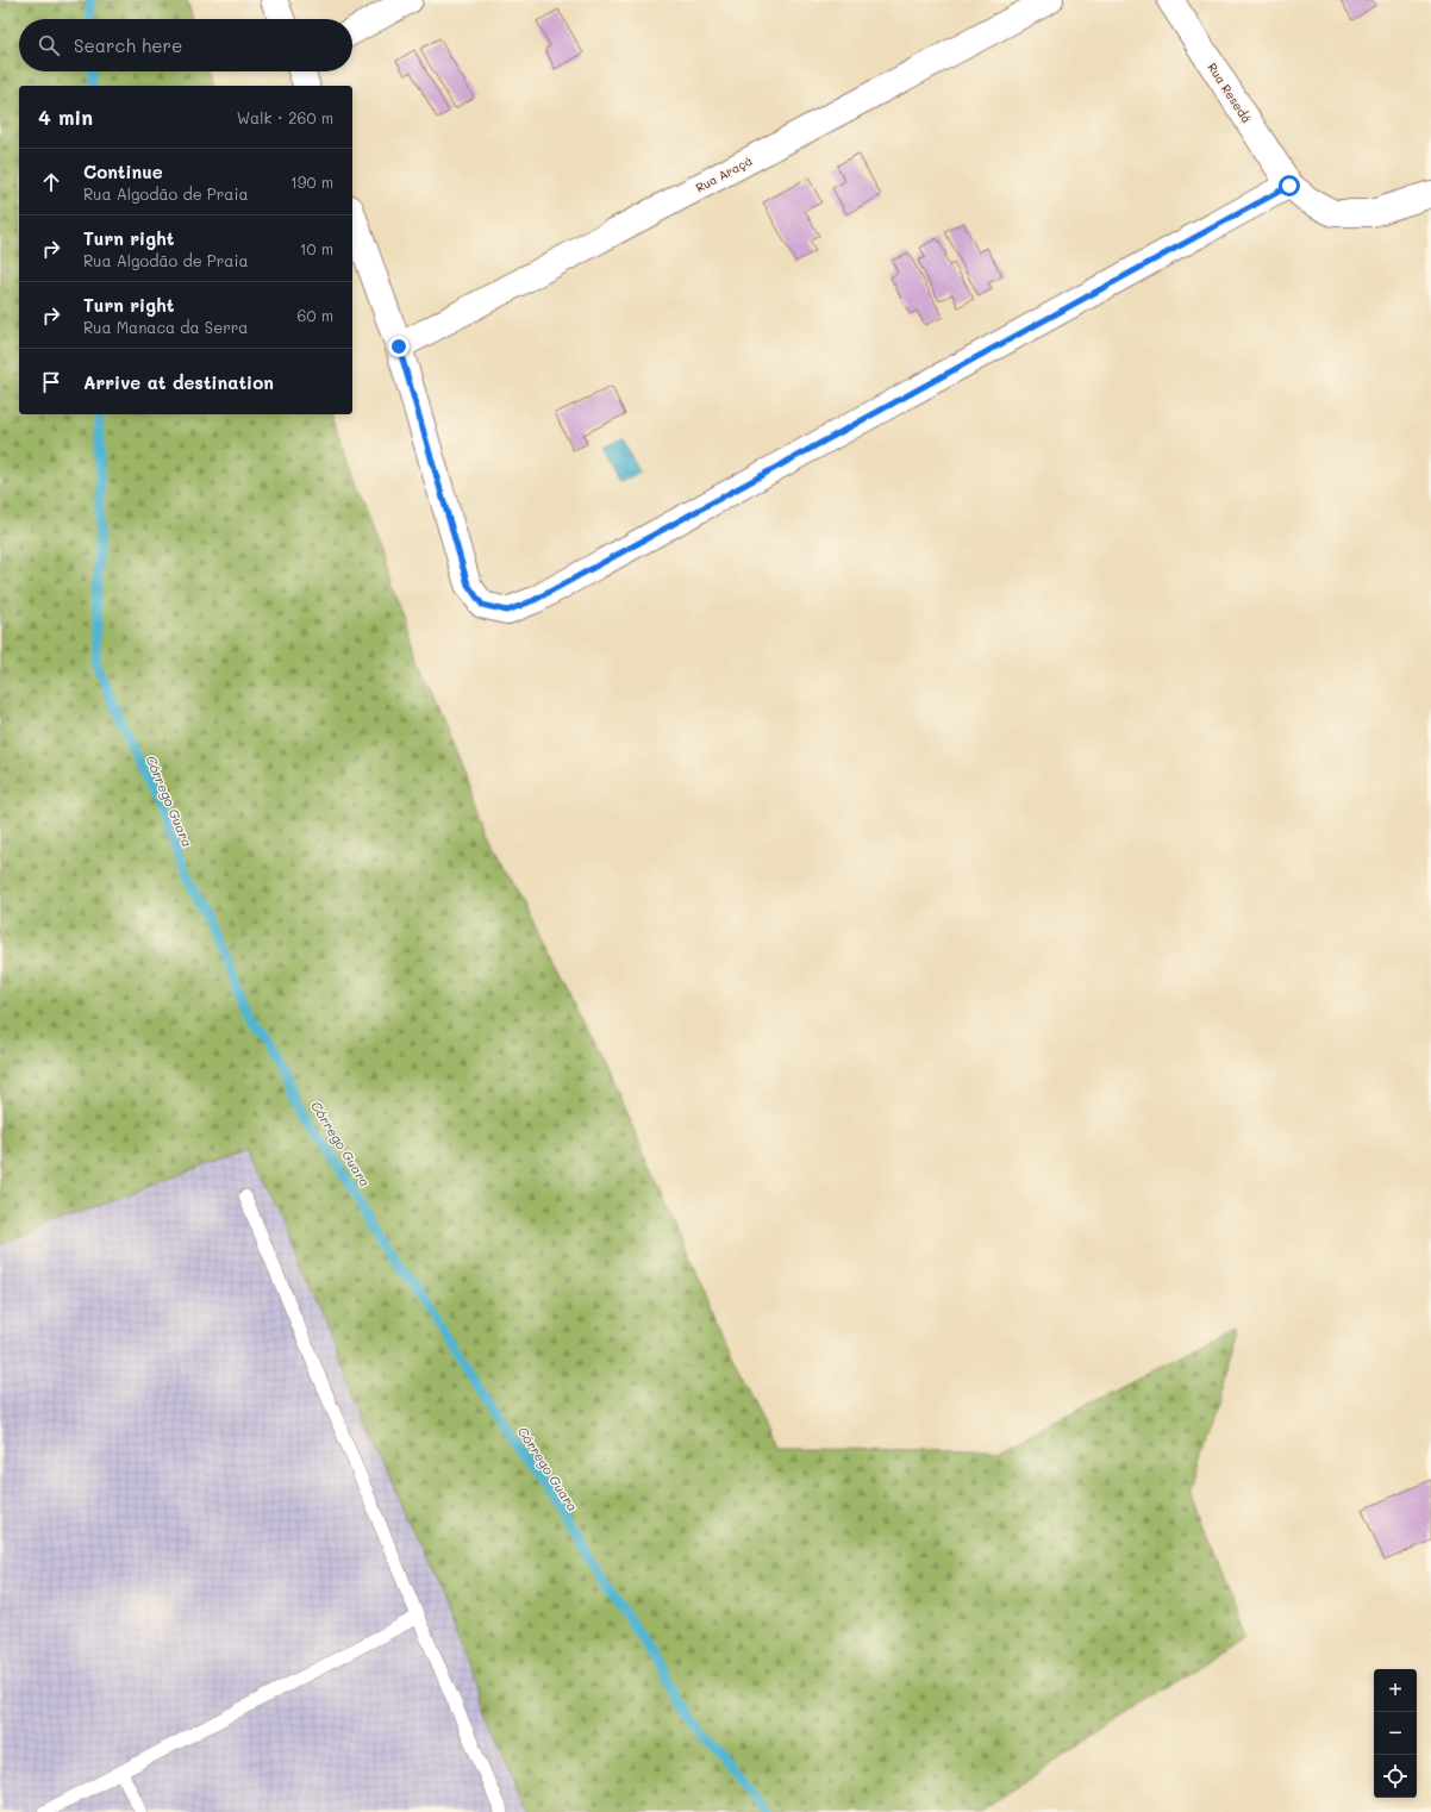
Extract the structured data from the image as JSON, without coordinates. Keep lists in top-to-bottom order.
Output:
{
  "streets": {
    "street": ["Rua Resedá", "Rua Araçá"]
  },
  "water": ["Córrego Guara"],
  "page": {
    "search": "Search here",
    "heading": ["4 min", "Walk · 260 m"],
    "list": [
      ["Continue", "Rua Algodão de Praia", "190 m"],
      ["Turn right", "Rua Algodão de Praia", "10 m"],
      ["Turn right", "Rua Manaca da Serra", "60 m"],
      "Arrive at destination"
    ],
    "map_buttons": ["+", "−"]
  }
}
